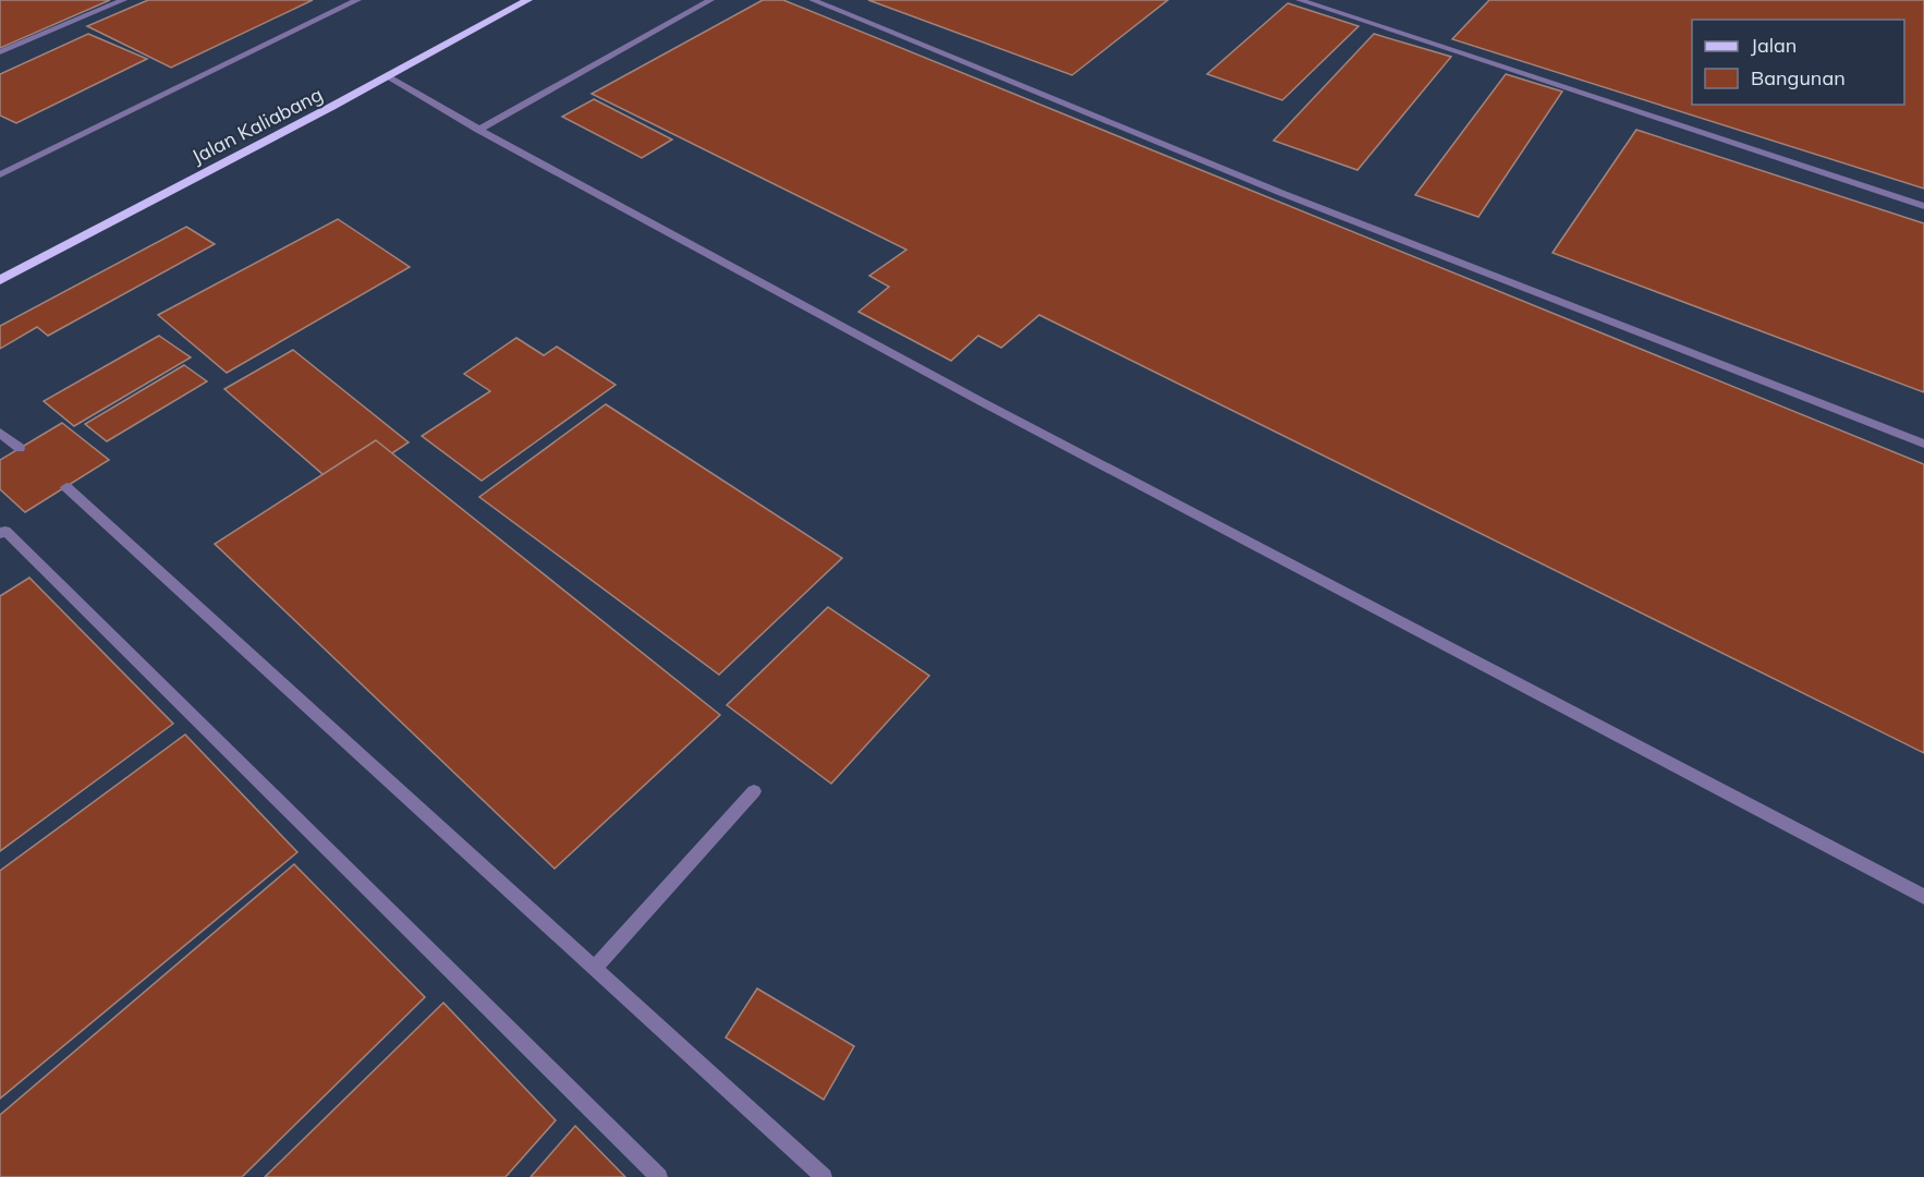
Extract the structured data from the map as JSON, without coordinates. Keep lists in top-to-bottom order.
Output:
{
  "streets": {
    "main road": ["Jalan Kaliabang"]
  },
  "legend": ["Jalan", "Bangunan"]
}
